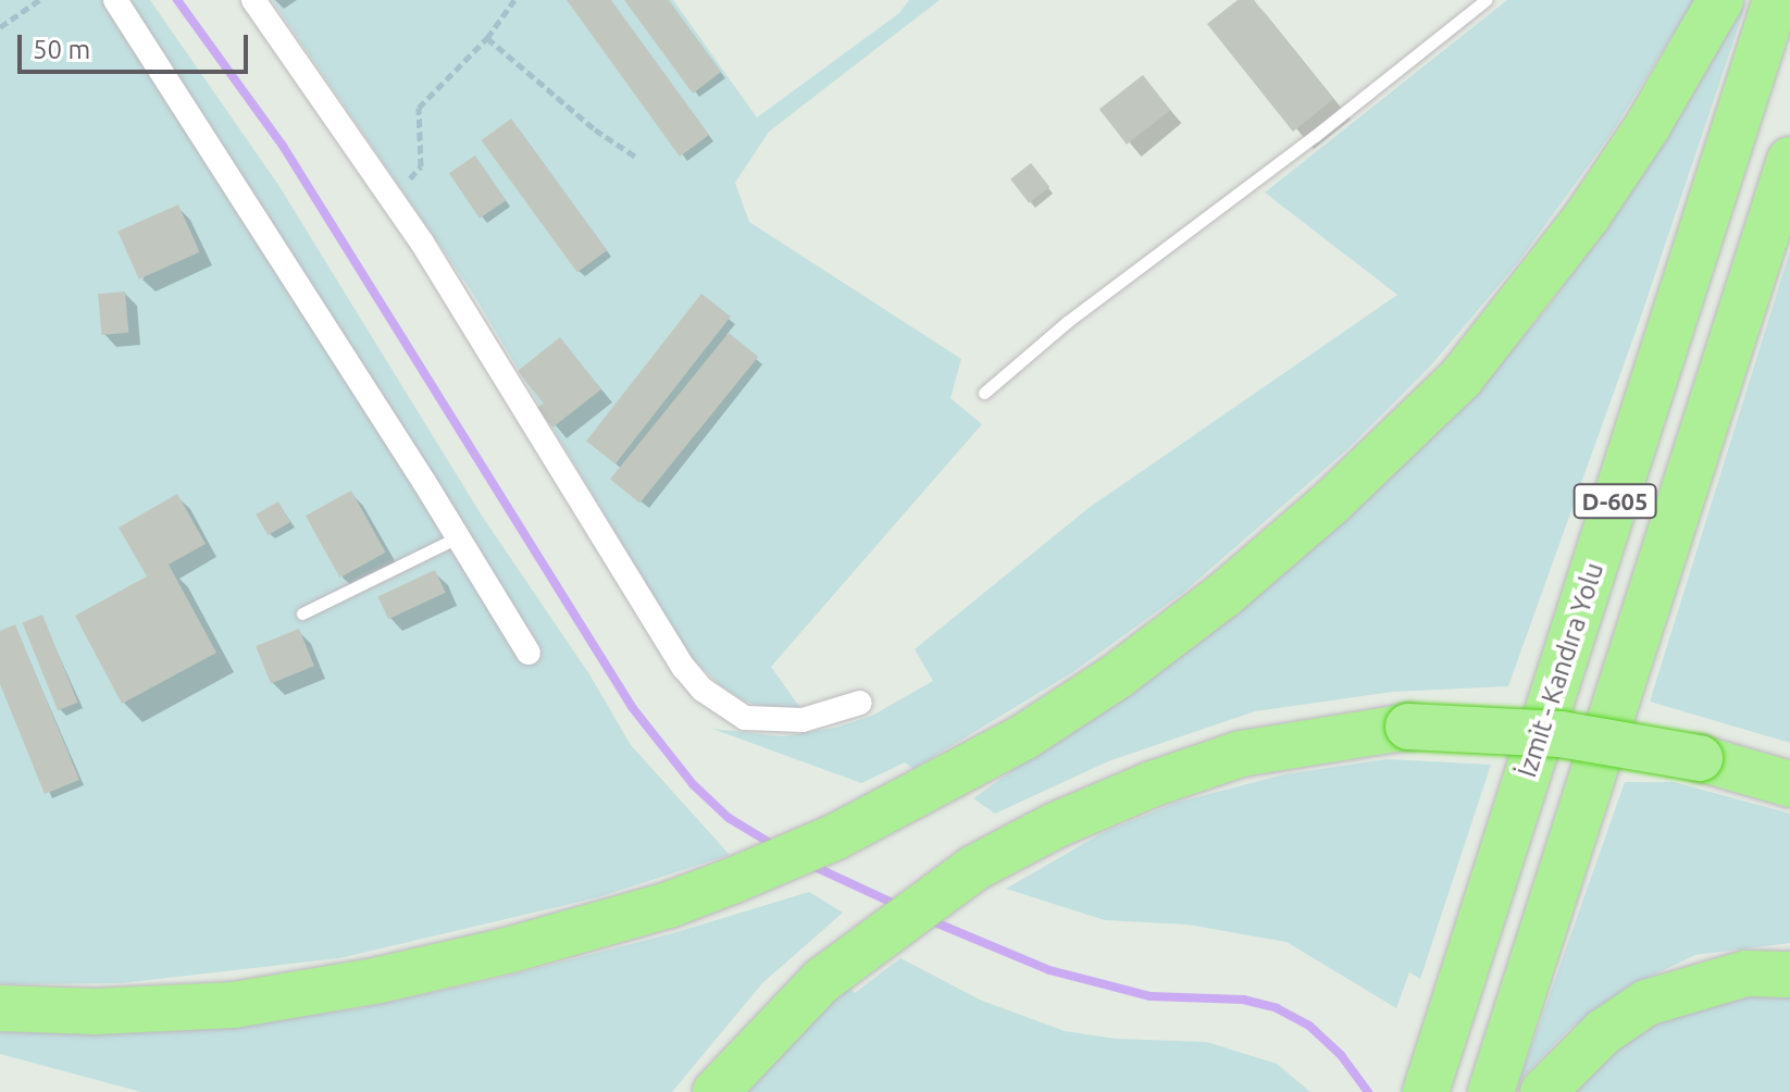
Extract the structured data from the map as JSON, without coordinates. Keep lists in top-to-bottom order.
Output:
{
  "streets": {
    "highway": ["D-605", "İzmit - Kandıra Yolu"]
  },
  "scale_bar": "50 m"
}
